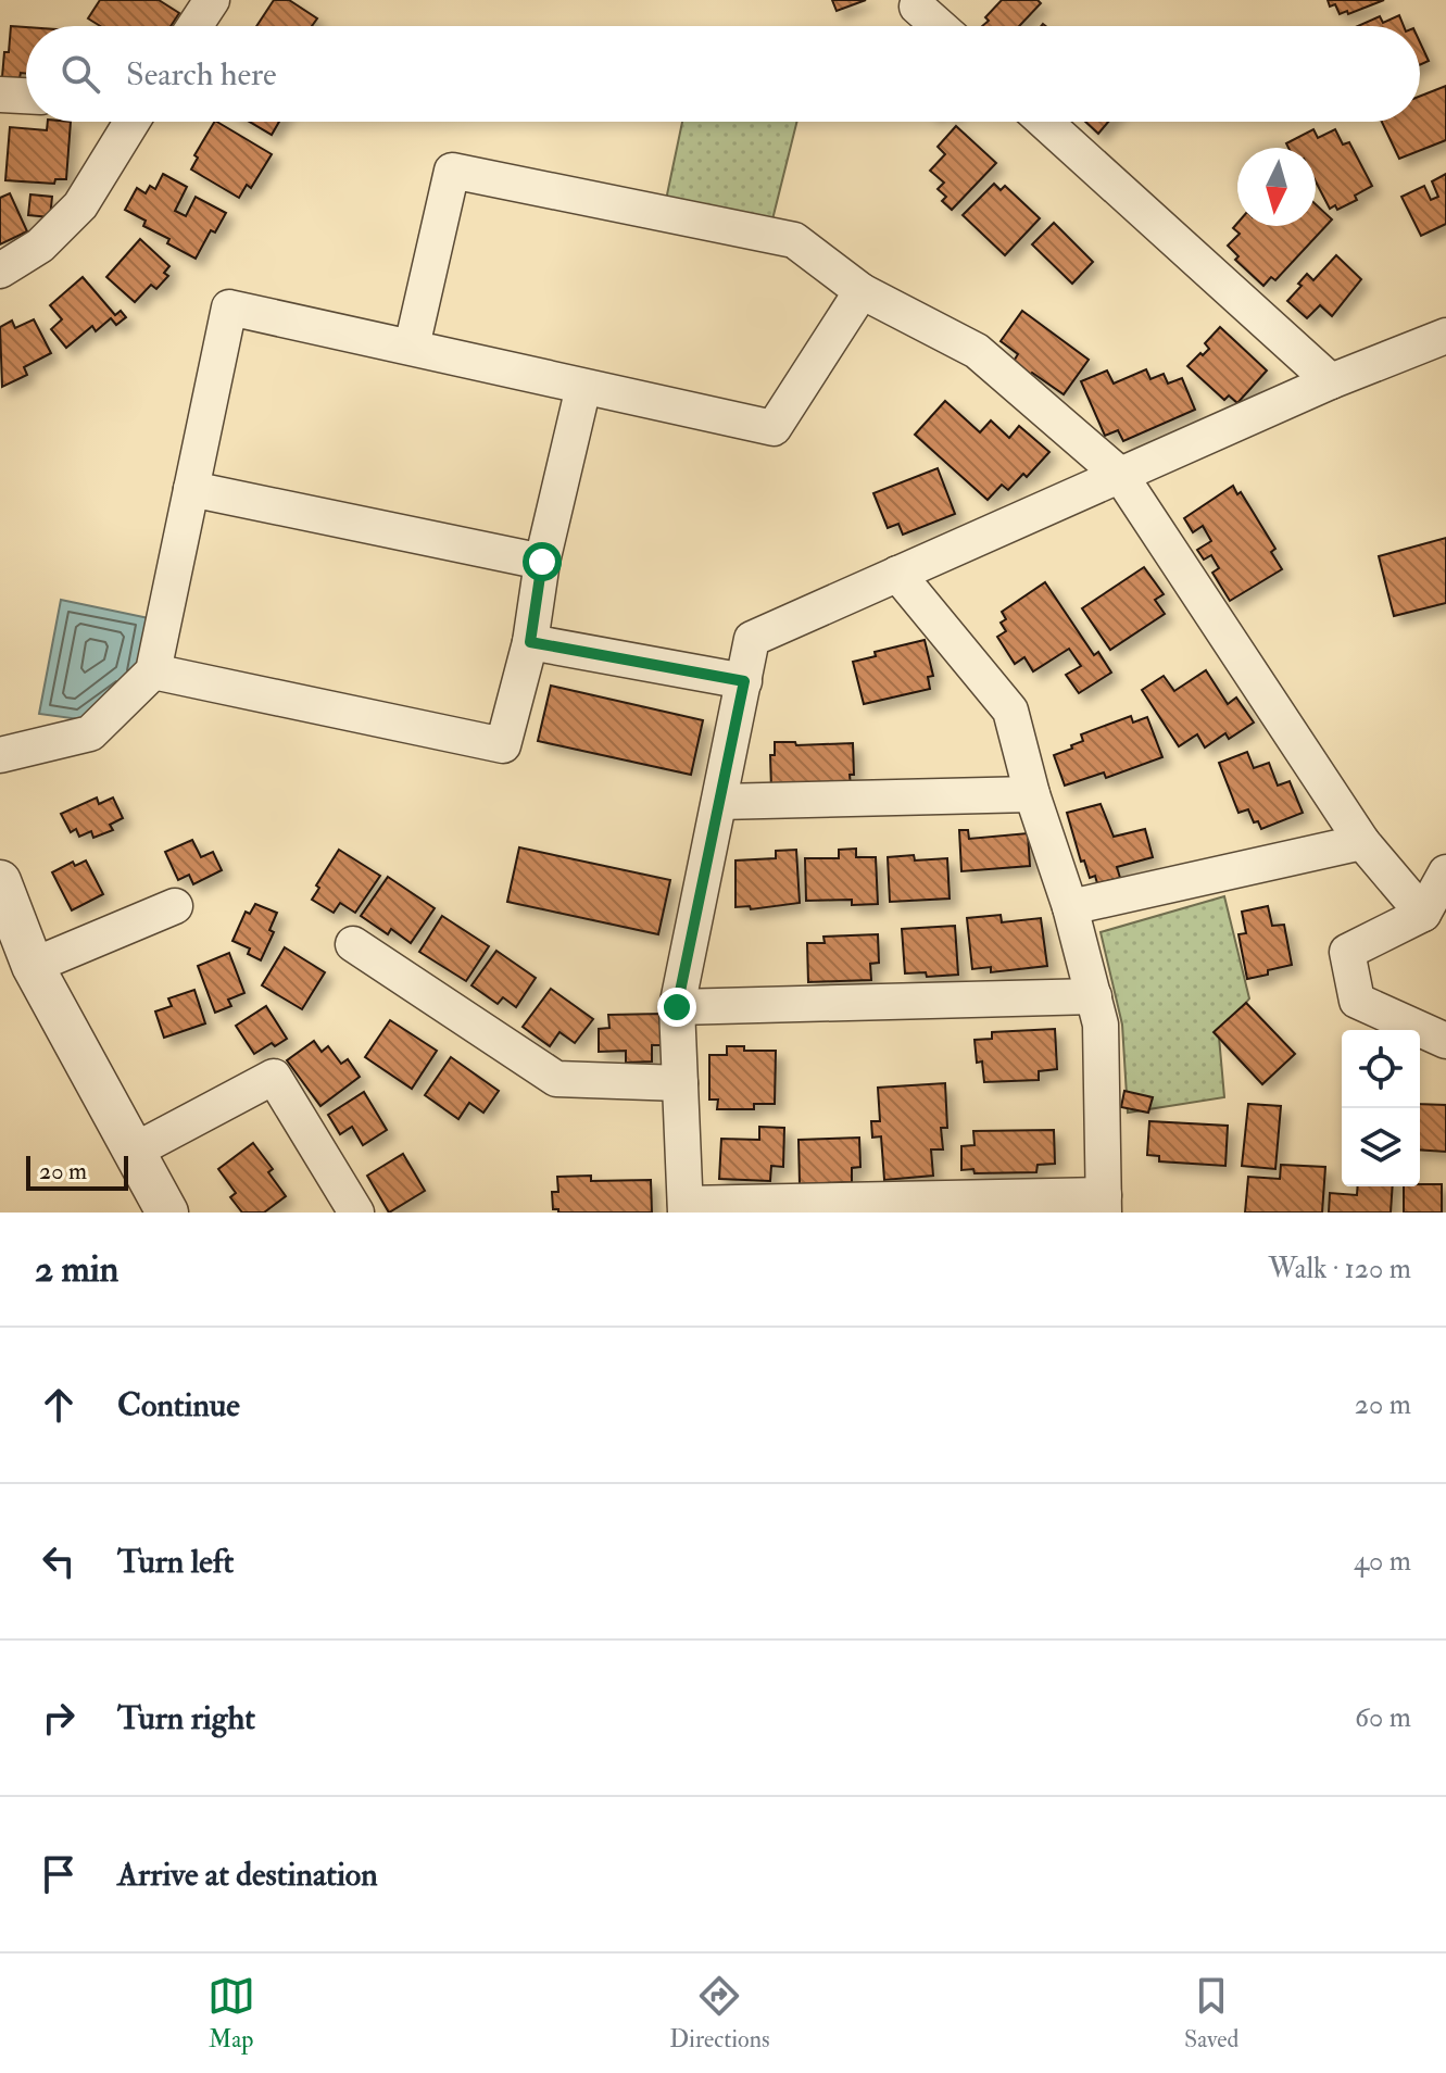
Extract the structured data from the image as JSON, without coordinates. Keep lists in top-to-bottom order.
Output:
{
  "scale_bar": "20 m",
  "north": "bottom",
  "page": {
    "search": "Search here",
    "scale": "20 m",
    "heading": ["2 min", "Walk · 120 m"],
    "list": [
      ["Continue", "20 m"],
      ["Turn left", "40 m"],
      ["Turn right", "60 m"],
      "Arrive at destination"
    ],
    "nav": ["Map", "Directions", "Saved"]
  }
}
